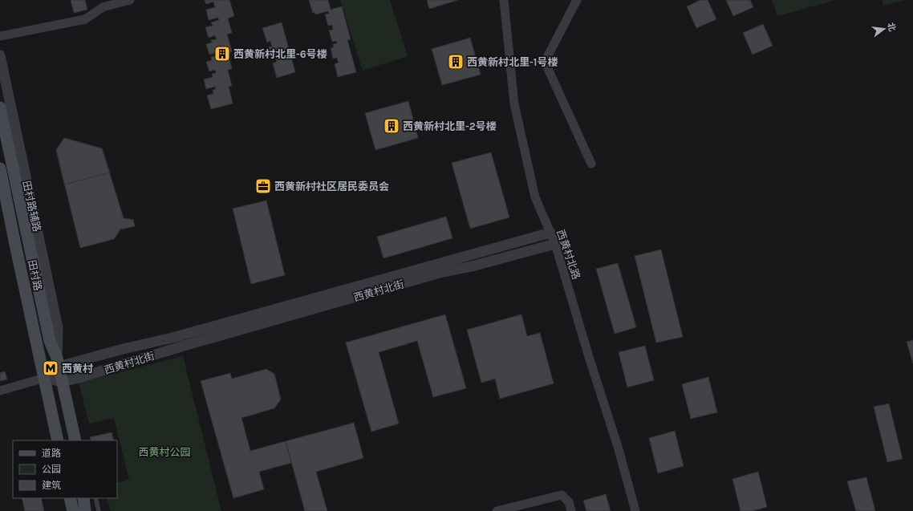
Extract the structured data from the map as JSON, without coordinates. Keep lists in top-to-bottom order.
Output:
{
  "streets": {
    "main road": ["田村路"],
    "street": ["田村路辅路", "西黄村北路", "西黄村北街"]
  },
  "crossings": [
    ["田村路辅路", "田村路"],
    ["田村路辅路", "西黄村北街"],
    ["西黄村北路", "西黄村北街"],
    ["田村路", "西黄村北街"]
  ],
  "parks": ["西黄村公园"],
  "places": {
    "building": ["西黄新村北里-6号楼", "西黄新村北里-1号楼", "西黄新村北里-2号楼"],
    "office": ["西黄新村社区居民委员会"],
    "metro station": ["西黄村"]
  },
  "legend": ["道路", "公园", "建筑"],
  "north": "right"
}
